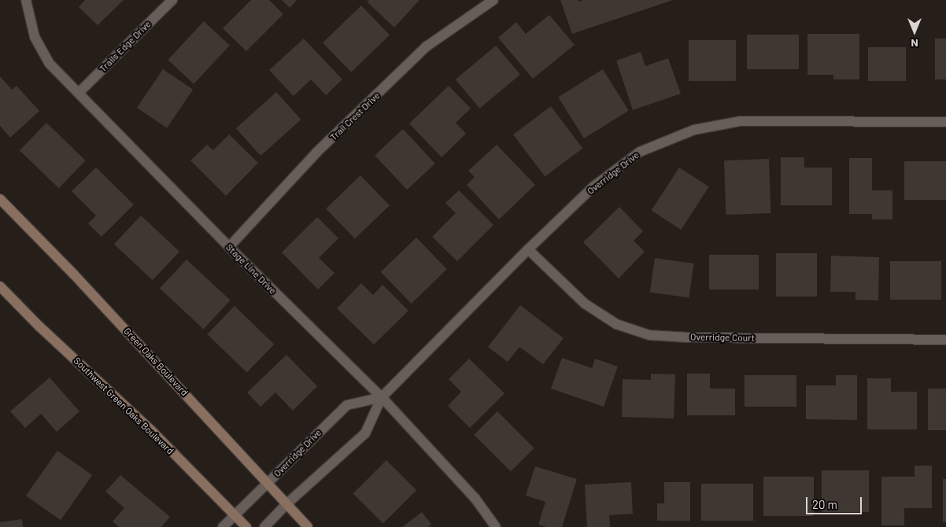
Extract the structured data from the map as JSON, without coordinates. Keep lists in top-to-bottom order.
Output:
{
  "streets": {
    "main road": ["Green Oaks Boulevard", "Southwest Green Oaks Boulevard"],
    "street": [
      "Trails Edge Drive",
      "Trail Crest Drive",
      "Overridge Drive",
      "Stage Line Drive",
      "Overridge Court"
    ]
  },
  "crossings": [
    ["Trails Edge Drive", "Stage Line Drive"],
    ["Trail Crest Drive", "Stage Line Drive"],
    ["Overridge Drive", "Stage Line Drive"],
    ["Overridge Drive", "Overridge Court"],
    ["Overridge Drive", "Green Oaks Boulevard"],
    ["Overridge Drive", "Southwest Green Oaks Boulevard"]
  ],
  "scale_bar": "20 m",
  "north": "bottom"
}
